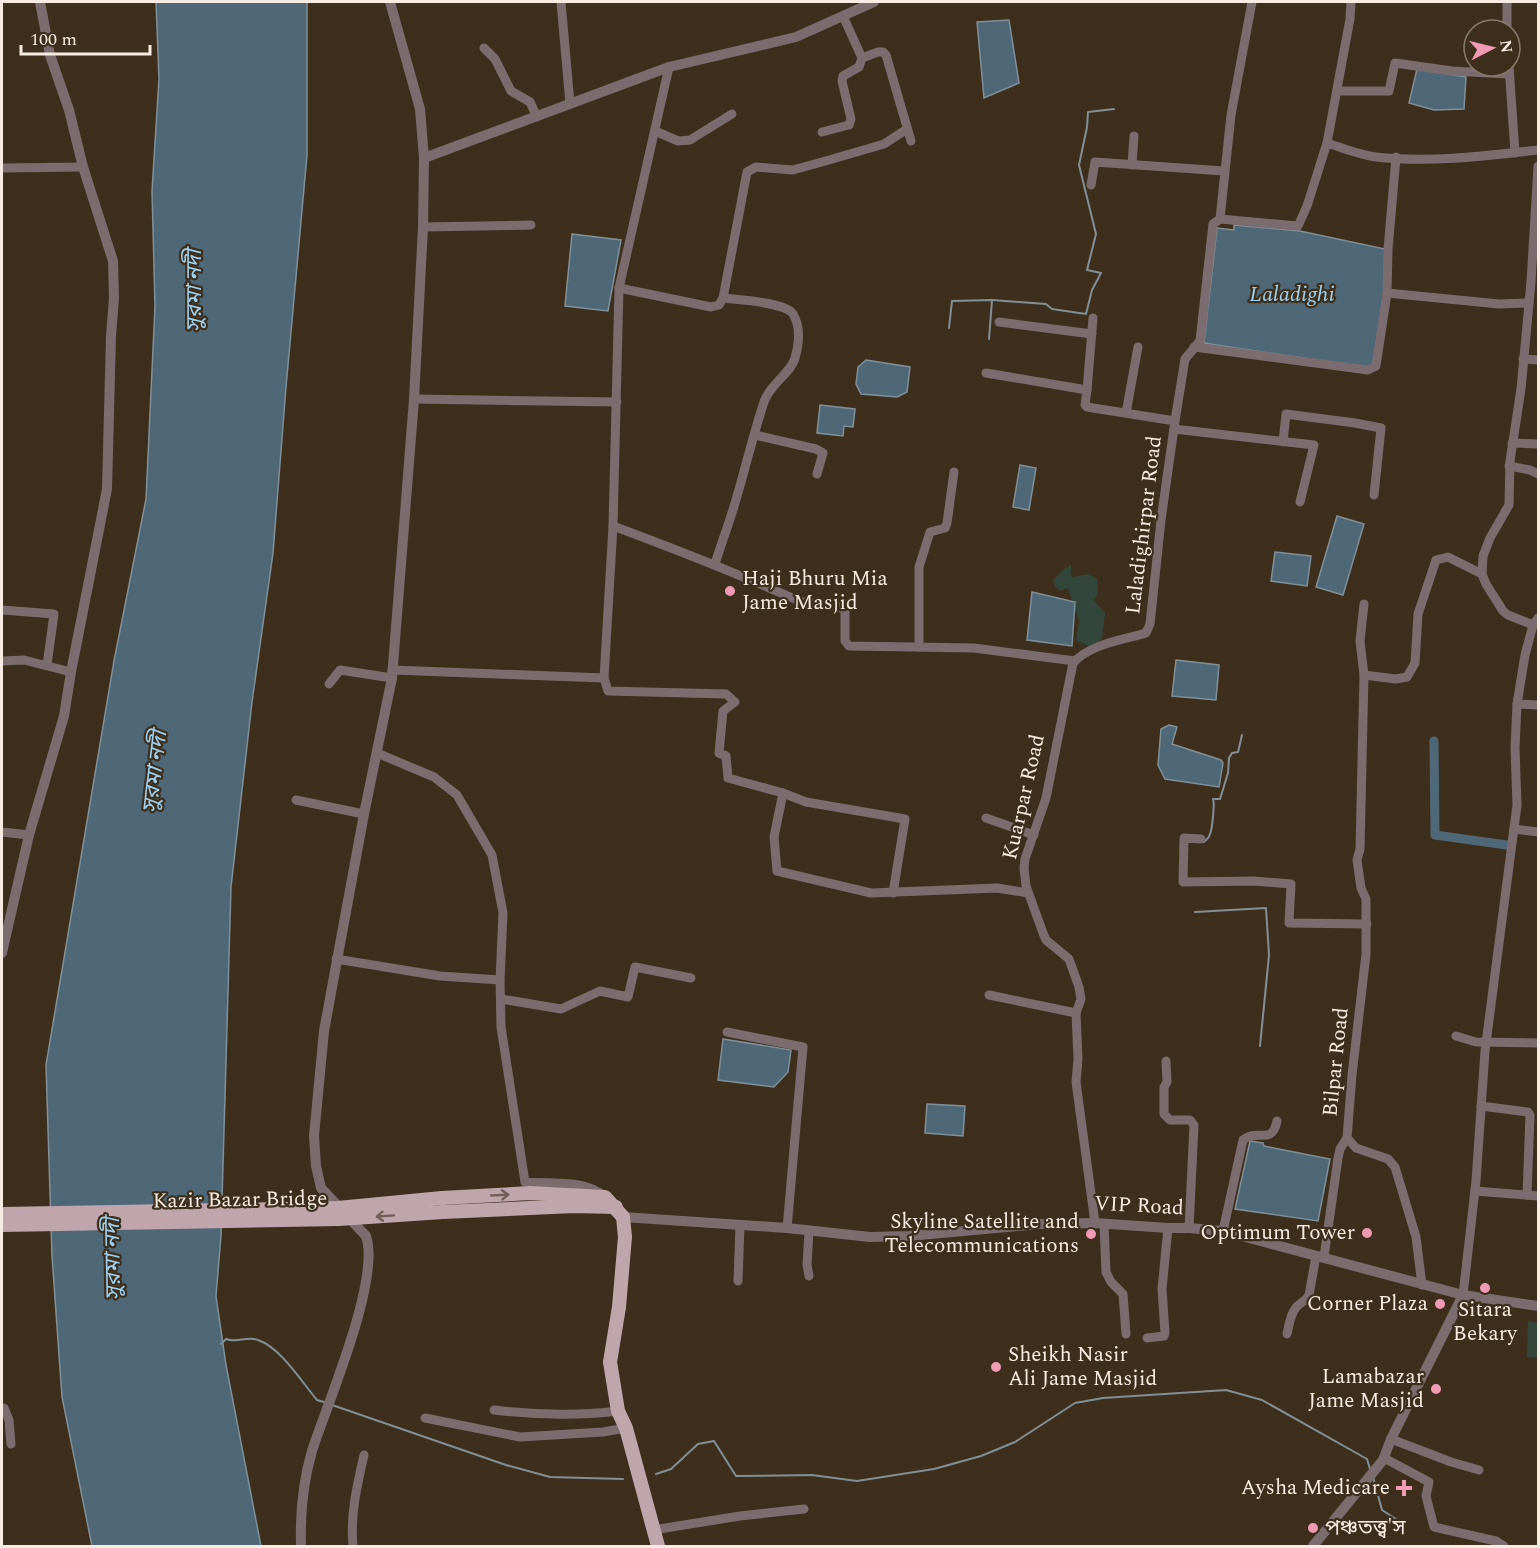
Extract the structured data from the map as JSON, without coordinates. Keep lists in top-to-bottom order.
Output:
{
  "streets": {
    "main road": ["Kazir Bazar Bridge"],
    "street": [
      "Laladighirpar Road",
      "Kuarpar Road",
      "Bilpar Road",
      "VIP Road"
    ]
  },
  "crossings": [
    ["Laladighirpar Road", "Kuarpar Road"],
    ["Kuarpar Road", "VIP Road"],
    ["Bilpar Road", "VIP Road"]
  ],
  "water": ["সুরমা নদী", "Laladighi"],
  "places": {
    "other": [
      "Haji Bhuru Mia Jame Masjid",
      "Optimum Tower",
      "Skyline Satellite and Telecommunications",
      "Sitara Bekary",
      "Corner Plaza",
      "Sheikh Nasir Ali Jame Masjid",
      "Lamabazar Jame Masjid",
      "পঞ্চতত্ত্ব'স"
    ],
    "health": ["Aysha Medicare"]
  },
  "scale_bar": "100 m",
  "north": "right"
}
